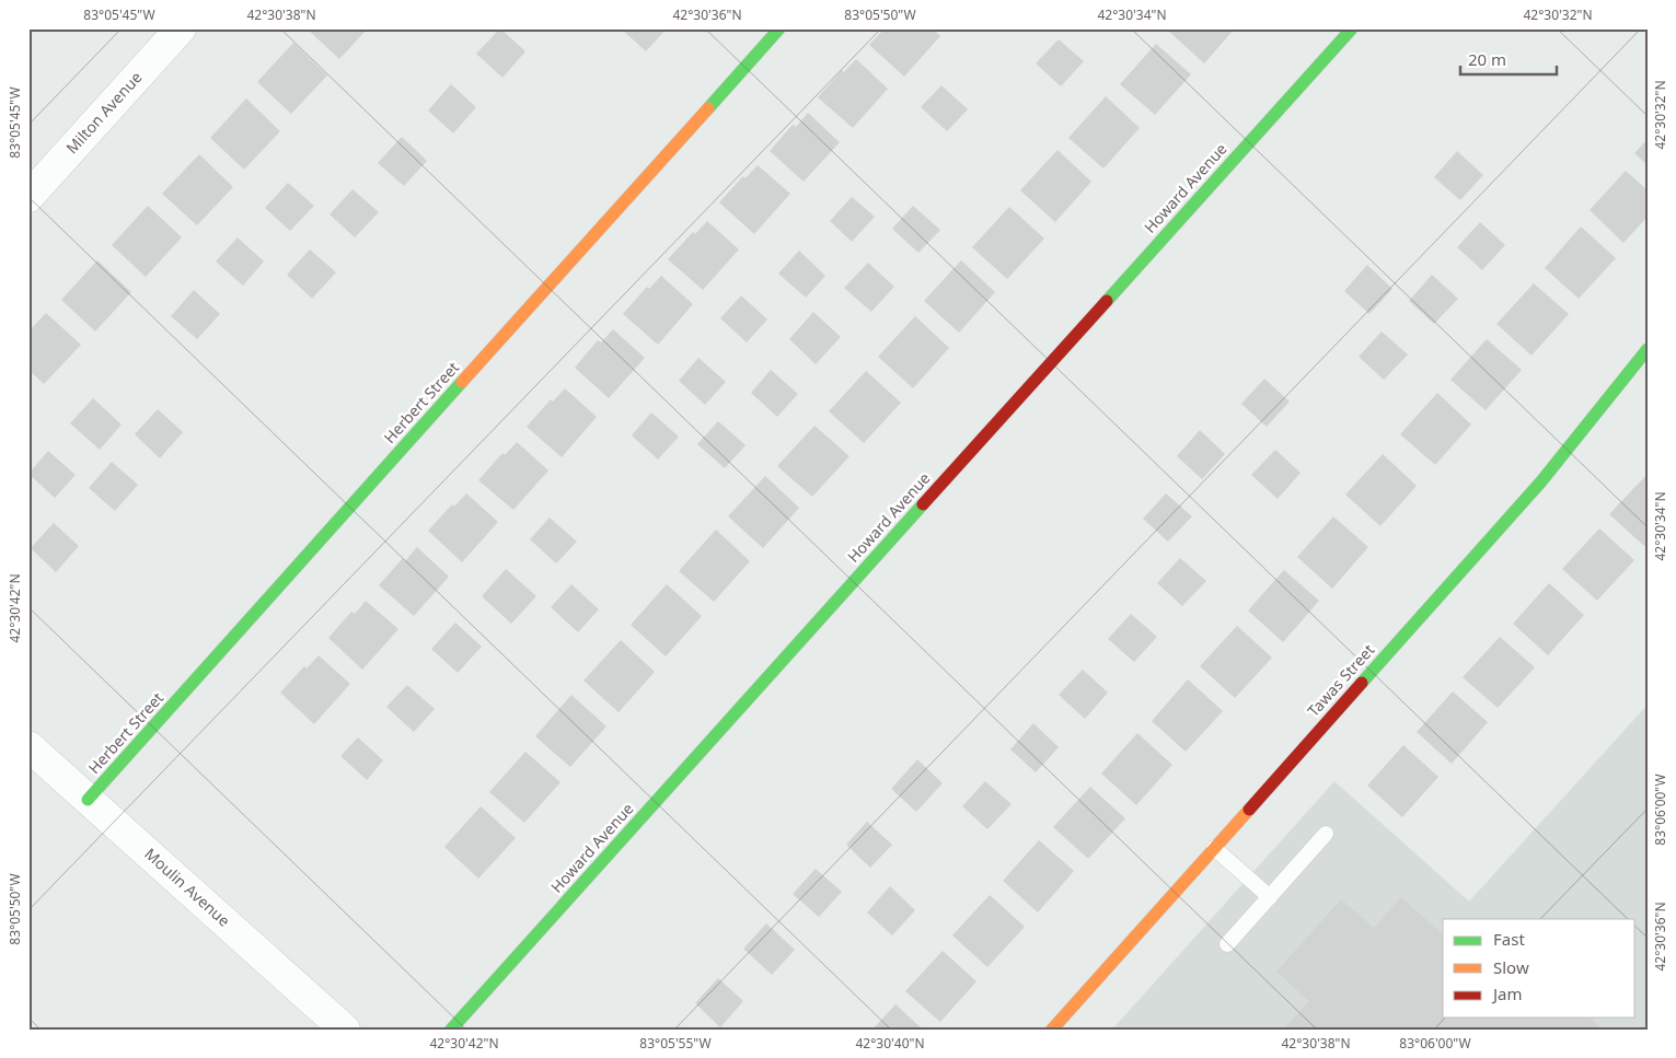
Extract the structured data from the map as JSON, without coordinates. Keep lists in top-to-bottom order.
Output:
{
  "streets": {
    "street": [
      "Milton Avenue",
      "Howard Avenue",
      "Herbert Street",
      "Tawas Street",
      "Moulin Avenue"
    ]
  },
  "crossings": [
    ["Herbert Street", "Moulin Avenue"]
  ],
  "legend": ["Fast", "Slow", "Jam"],
  "scale_bar": "20 m",
  "coordinates": [
    "83°05'45\"W",
    "42°30'38\"N",
    "42°30'36\"N",
    "83°05'50\"W",
    "42°30'34\"N",
    "42°30'32\"N",
    "42°30'42\"N",
    "83°06'00\"W",
    "83°05'55\"W",
    "42°30'40\"N"
  ]
}
